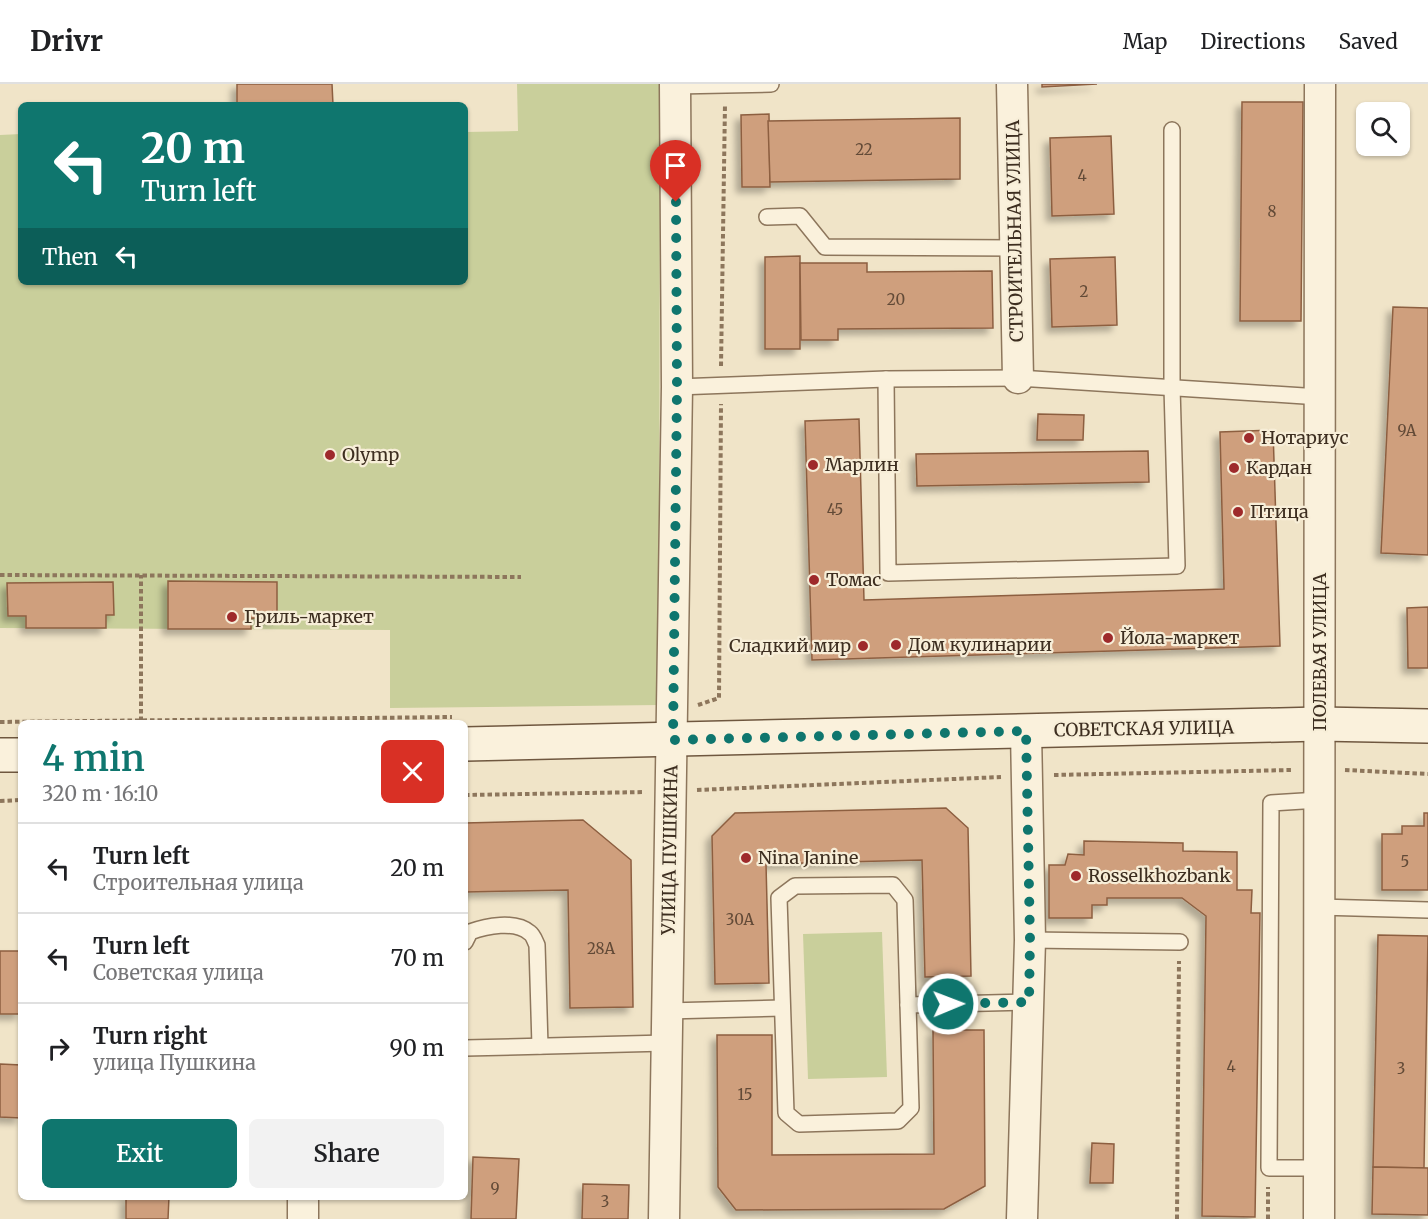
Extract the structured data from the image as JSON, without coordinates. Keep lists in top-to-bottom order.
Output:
{
  "streets": {
    "main road": ["СОВЕТСКАЯ УЛИЦА"],
    "street": ["СТРОИТЕЛЬНАЯ УЛИЦА", "ПОЛЕВАЯ УЛИЦА", "УЛИЦА ПУШКИНА"]
  },
  "crossings": [
    ["ПОЛЕВАЯ УЛИЦА", "СОВЕТСКАЯ УЛИЦА"],
    ["СОВЕТСКАЯ УЛИЦА", "УЛИЦА ПУШКИНА"]
  ],
  "places": [
    "Нотариус",
    "Olymp",
    "Марлин",
    "Кардан",
    "Птица",
    "Томас",
    "Гриль-маркет",
    "Йола-маркет",
    "Дом кулинарии",
    "Сладкий мир",
    "Nina Janine",
    "Rosselkhozbank"
  ],
  "house_numbers": [
    "22",
    "4",
    "8",
    "2",
    "20",
    "9А",
    "45",
    "5",
    "30А",
    "28А",
    "4",
    "3",
    "15",
    "9",
    "3"
  ],
  "page": {
    "header": "Drivr",
    "nav": ["Map", "Directions", "Saved"],
    "turn": ["20 m", "Turn left"],
    "then": "Then",
    "heading": ["4 min", "320 m · 16:10"],
    "list": [
      {
        "name": "Turn left",
        "note": "Строительная улица",
        "value": "20 m"
      },
      {
        "name": "Turn left",
        "note": "Советская улица",
        "value": "70 m"
      },
      {
        "name": "Turn right",
        "note": "улица Пушкина",
        "value": "90 m"
      }
    ],
    "buttons": ["Exit", "Share"]
  }
}
